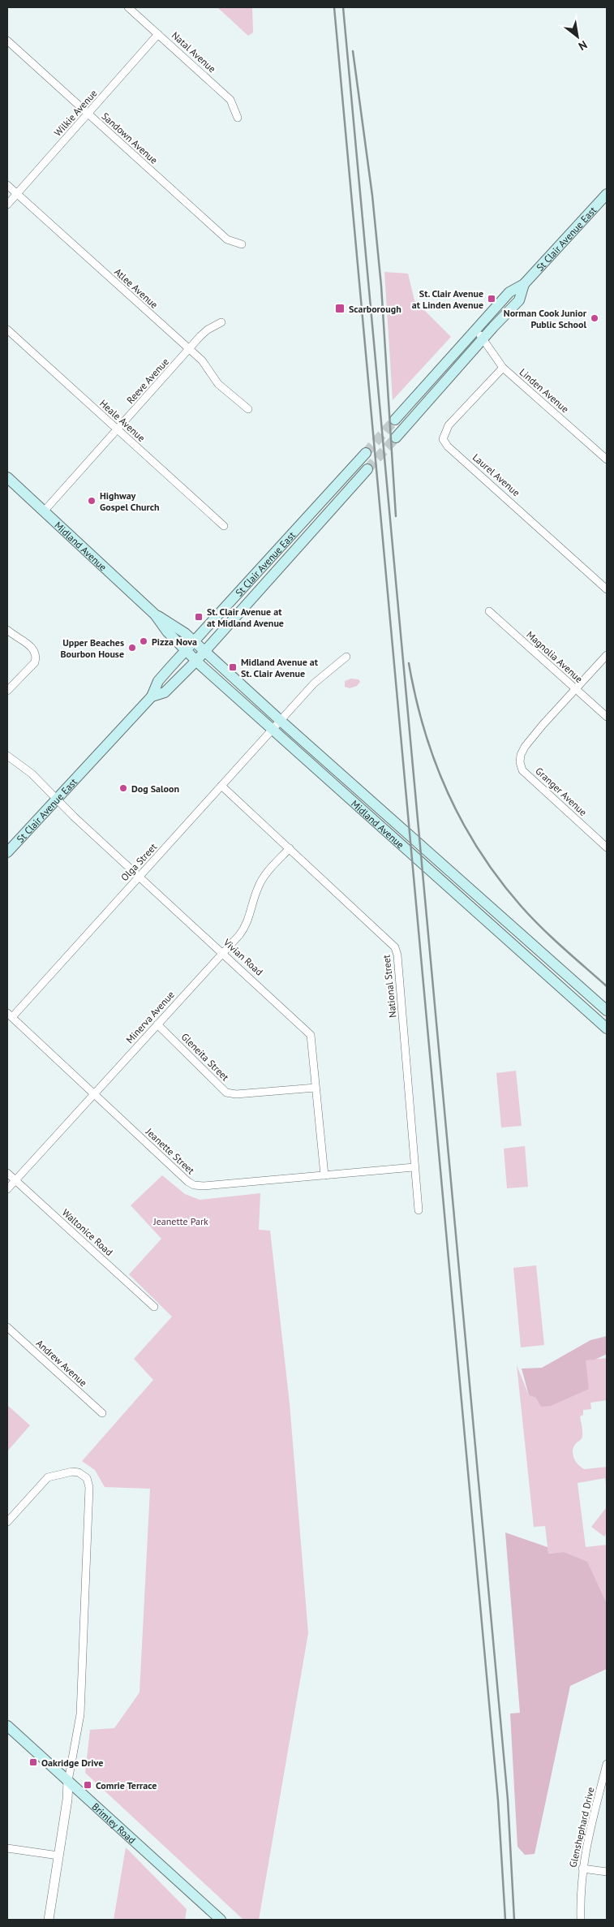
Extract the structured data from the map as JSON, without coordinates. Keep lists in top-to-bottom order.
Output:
{
  "streets": {
    "main road": ["St Clair Avenue East", "Midland Avenue", "Brimley Road"],
    "street": [
      "Natal Avenue",
      "Wilkie Avenue",
      "Sandown Avenue",
      "Atlee Avenue",
      "Reeve Avenue",
      "Linden Avenue",
      "Heale Avenue",
      "Laurel Avenue",
      "Magnolia Avenue",
      "Granger Avenue",
      "Olga Street",
      "Vivian Road",
      "National Street",
      "Minerva Avenue",
      "Gleneita Street",
      "Jeanette Street",
      "Waltonice Road",
      "Andrew Avenue",
      "Glenshephard Drive"
    ]
  },
  "crossings": [
    ["Natal Avenue", "Wilkie Avenue"],
    ["Wilkie Avenue", "Sandown Avenue"],
    ["Wilkie Avenue", "Atlee Avenue"],
    ["St Clair Avenue East", "Linden Avenue"],
    ["St Clair Avenue East", "Midland Avenue"],
    ["St Clair Avenue East", "Vivian Road"],
    ["Atlee Avenue", "Reeve Avenue"],
    ["Reeve Avenue", "Heale Avenue"],
    ["Reeve Avenue", "Midland Avenue"],
    ["Linden Avenue", "Laurel Avenue"],
    ["Midland Avenue", "Olga Street"],
    ["Magnolia Avenue", "Granger Avenue"],
    ["Olga Street", "Vivian Road"],
    ["Olga Street", "National Street"],
    ["Olga Street", "Jeanette Street"],
    ["Vivian Road", "Minerva Avenue"],
    ["Vivian Road", "Gleneita Street"],
    ["Vivian Road", "Jeanette Street"],
    ["National Street", "Minerva Avenue"],
    ["National Street", "Jeanette Street"],
    ["Minerva Avenue", "Gleneita Street"],
    ["Minerva Avenue", "Jeanette Street"],
    ["Minerva Avenue", "Waltonice Road"]
  ],
  "parks": ["Jeanette Park"],
  "places": {
    "transit": [
      "St. Clair Avenue at Linden Avenue",
      "Scarborough",
      "St. Clair Avenue at at Midland Avenue",
      "Midland Avenue at St. Clair Avenue",
      "Oakridge Drive",
      "Comrie Terrace"
    ],
    "other": [
      "Norman Cook Junior Public School",
      "Highway Gospel Church",
      "Pizza Nova",
      "Upper Beaches Bourbon House",
      "Dog Saloon"
    ]
  },
  "north": "bottom right"
}
